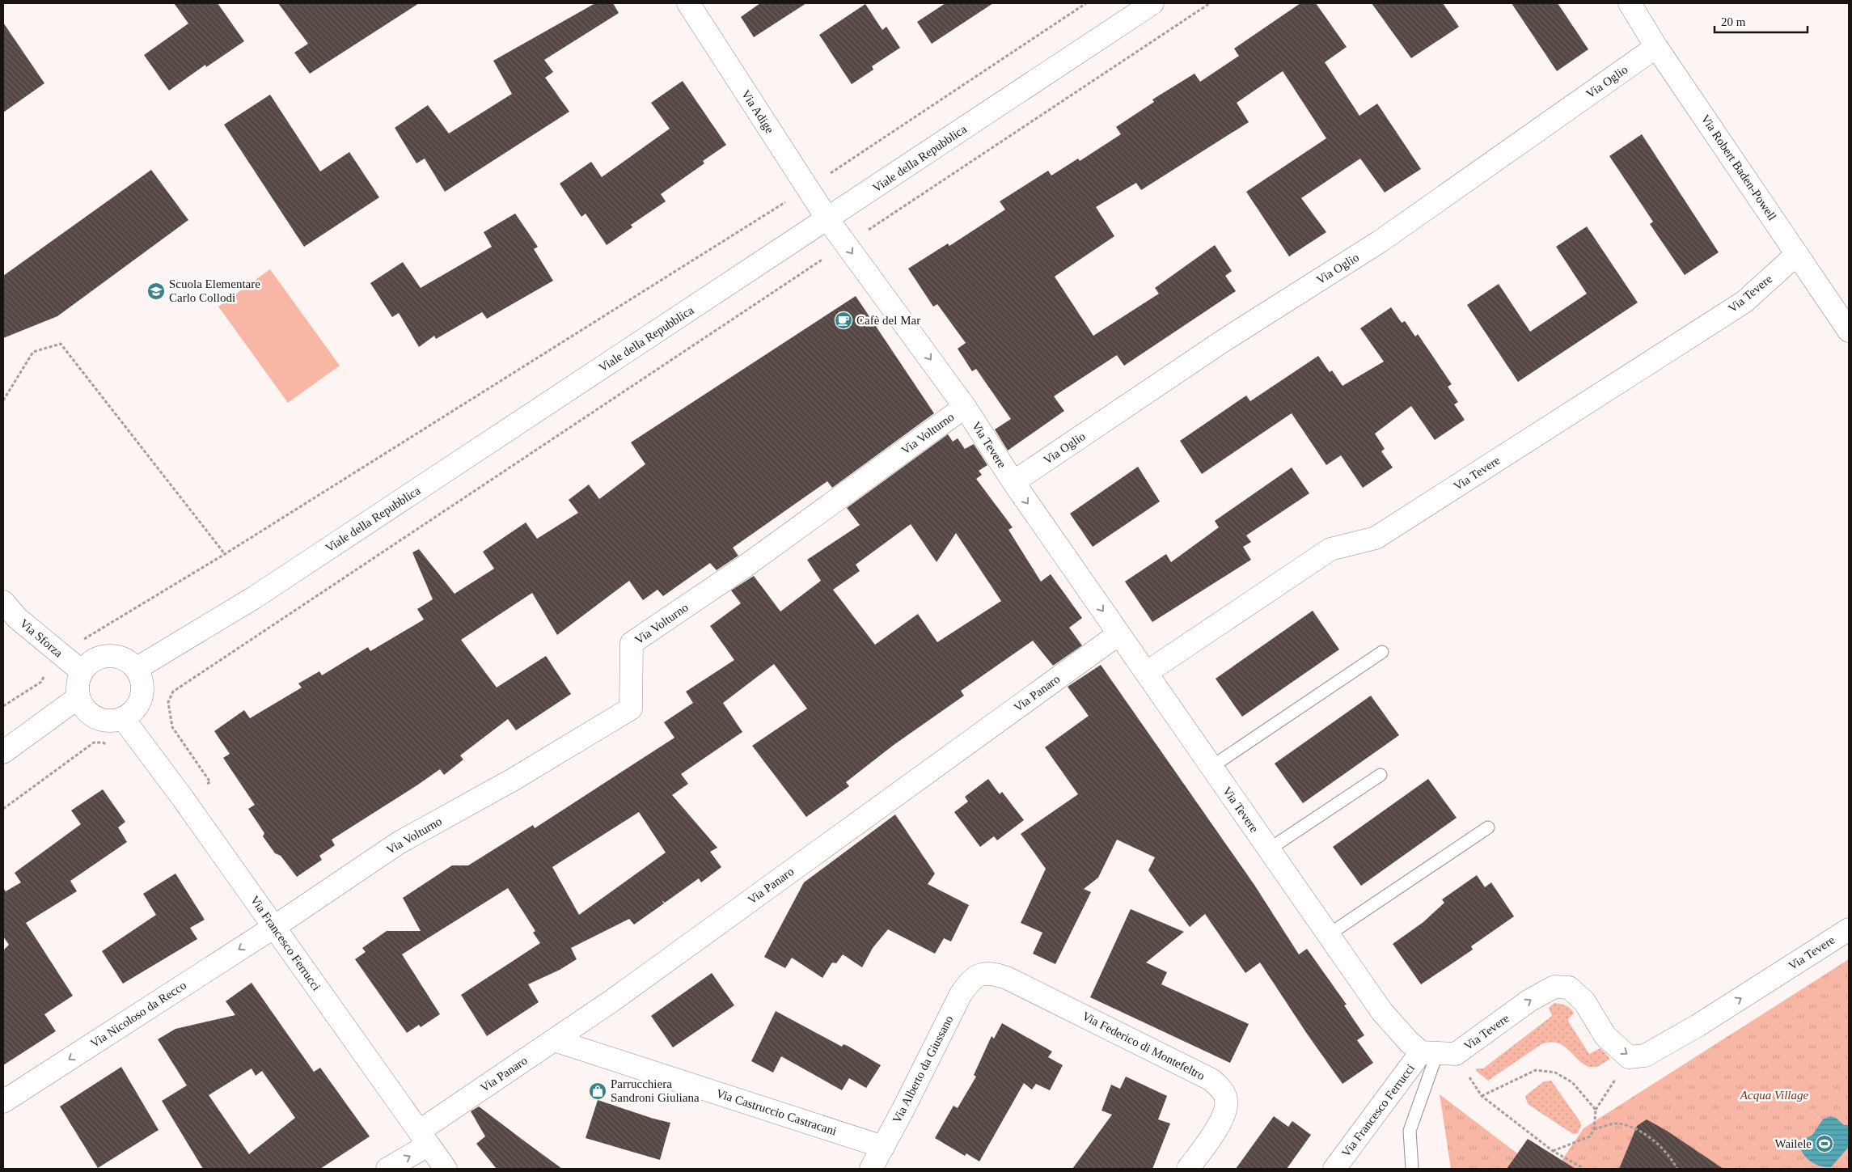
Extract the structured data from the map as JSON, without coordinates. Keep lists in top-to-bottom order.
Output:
{
  "streets": {
    "street": [
      "Via Oglio",
      "Via Adige",
      "Viale della Repubblica",
      "Via Robert Baden-Powell",
      "Via Tevere",
      "Via Volturno",
      "Via Sforza",
      "Via Panaro",
      "Via Francesco Ferrucci",
      "Via Nicoloso da Recco",
      "Via Federico di Montefeltro",
      "Via Alberto da Giussano",
      "Via Castruccio Castracani"
    ]
  },
  "crossings": [
    ["Via Oglio", "Via Robert Baden-Powell"],
    ["Via Oglio", "Via Tevere"],
    ["Via Adige", "Viale della Repubblica"],
    ["Via Adige", "Via Tevere"],
    ["Viale della Repubblica", "Via Tevere"],
    ["Viale della Repubblica", "Via Sforza"],
    ["Viale della Repubblica", "Via Francesco Ferrucci"],
    ["Via Robert Baden-Powell", "Via Tevere"],
    ["Via Tevere", "Via Volturno"],
    ["Via Tevere", "Via Panaro"],
    ["Via Tevere", "Via Francesco Ferrucci"],
    ["Via Volturno", "Via Francesco Ferrucci"],
    ["Via Volturno", "Via Nicoloso da Recco"],
    ["Via Sforza", "Via Francesco Ferrucci"],
    ["Via Panaro", "Via Francesco Ferrucci"],
    ["Via Panaro", "Via Castruccio Castracani"],
    ["Via Francesco Ferrucci", "Via Nicoloso da Recco"],
    ["Via Federico di Montefeltro", "Via Alberto da Giussano"],
    ["Via Alberto da Giussano", "Via Castruccio Castracani"]
  ],
  "one_way": ["Via Nicoloso da Recco"],
  "parks": ["Acqua Village"],
  "places": {
    "school or university": ["Scuola Elementare Carlo Collodi"],
    "cafe": ["Cafè del Mar"],
    "shop": ["Parrucchiera Sandroni Giuliana"],
    "sports": ["Wailele"]
  },
  "scale_bar": "20 m"
}
